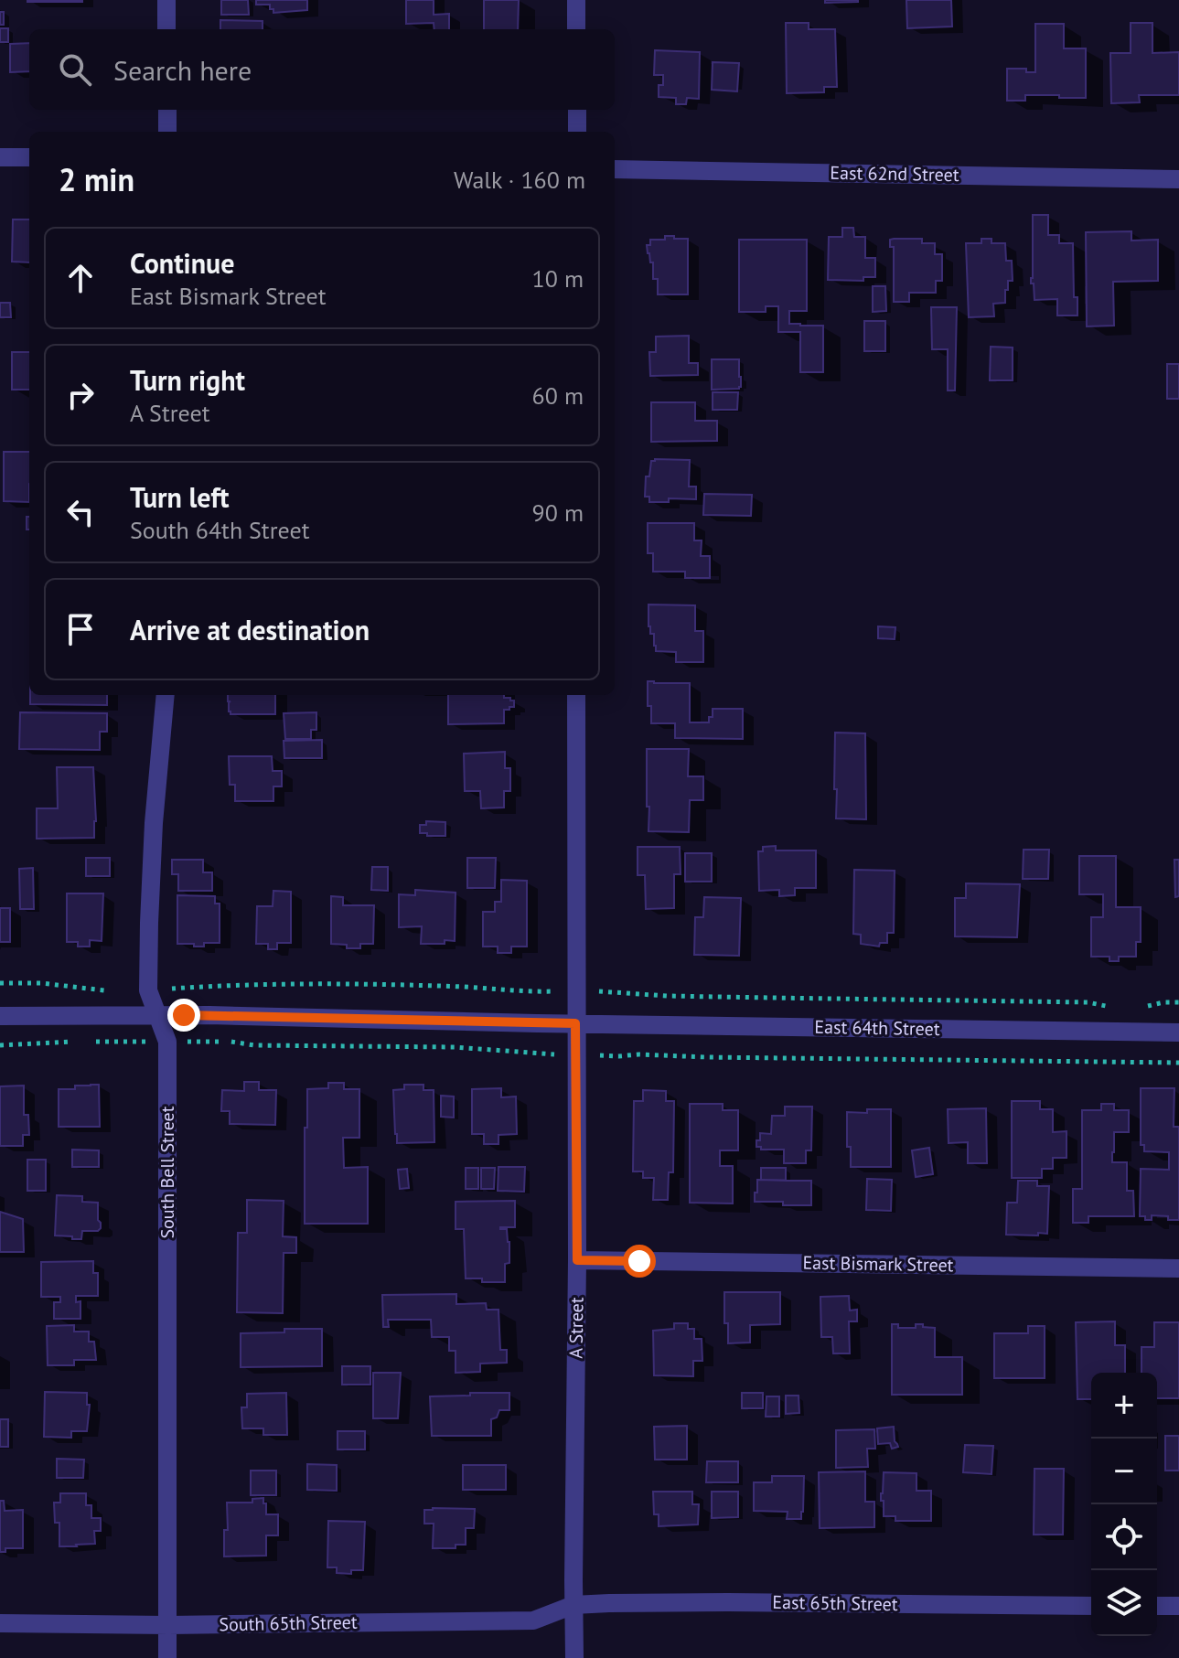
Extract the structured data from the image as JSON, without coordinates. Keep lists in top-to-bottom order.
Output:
{
  "streets": {
    "street": [
      "East 62nd Street",
      "East 64th Street",
      "South Bell Street",
      "East Bismark Street",
      "A Street",
      "East 65th Street",
      "South 65th Street"
    ]
  },
  "crossings": [
    ["East 64th Street", "South Bell Street"],
    ["East 64th Street", "A Street"],
    ["South Bell Street", "South 65th Street"],
    ["East Bismark Street", "A Street"],
    ["A Street", "East 65th Street"],
    ["A Street", "South 65th Street"],
    ["East 65th Street", "South 65th Street"]
  ],
  "page": {
    "search": "Search here",
    "heading": ["2 min", "Walk · 160 m"],
    "list": [
      ["Continue", "East Bismark Street", "10 m"],
      ["Turn right", "A Street", "60 m"],
      ["Turn left", "South 64th Street", "90 m"],
      "Arrive at destination"
    ],
    "map_buttons": ["+", "−"]
  }
}
